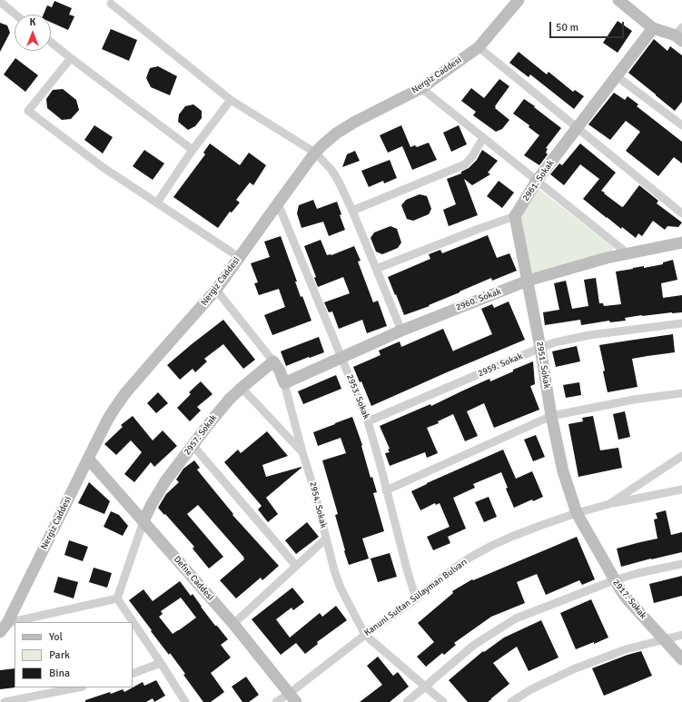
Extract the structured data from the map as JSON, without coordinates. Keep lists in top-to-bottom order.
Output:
{
  "streets": {
    "street": [
      "Nergiz Caddesi",
      "2961. Sokak",
      "2960. Sokak",
      "2959. Sokak",
      "2951. Sokak",
      "2953. Sokak",
      "2957. Sokak",
      "2954. Sokak",
      "Defne Caddesi",
      "Kanuni Sultan Sülayman Bulvarı",
      "2917. Sokak"
    ]
  },
  "crossings": [
    ["Nergiz Caddesi", "2953. Sokak"],
    ["Nergiz Caddesi", "2954. Sokak"],
    ["Nergiz Caddesi", "Defne Caddesi"],
    ["2961. Sokak", "2951. Sokak"],
    ["2960. Sokak", "2951. Sokak"],
    ["2960. Sokak", "2953. Sokak"],
    ["2960. Sokak", "2954. Sokak"],
    ["2959. Sokak", "2951. Sokak"],
    ["2959. Sokak", "2953. Sokak"],
    ["2951. Sokak", "Kanuni Sultan Sülayman Bulvarı"],
    ["2951. Sokak", "2917. Sokak"],
    ["2953. Sokak", "Kanuni Sultan Sülayman Bulvarı"],
    ["2957. Sokak", "2954. Sokak"],
    ["2957. Sokak", "Defne Caddesi"],
    ["2954. Sokak", "Kanuni Sultan Sülayman Bulvarı"],
    ["Defne Caddesi", "Kanuni Sultan Sülayman Bulvarı"],
    ["Kanuni Sultan Sülayman Bulvarı", "2917. Sokak"]
  ],
  "legend": ["Yol", "Park", "Bina"],
  "scale_bar": "50 m",
  "north": "top"
}
